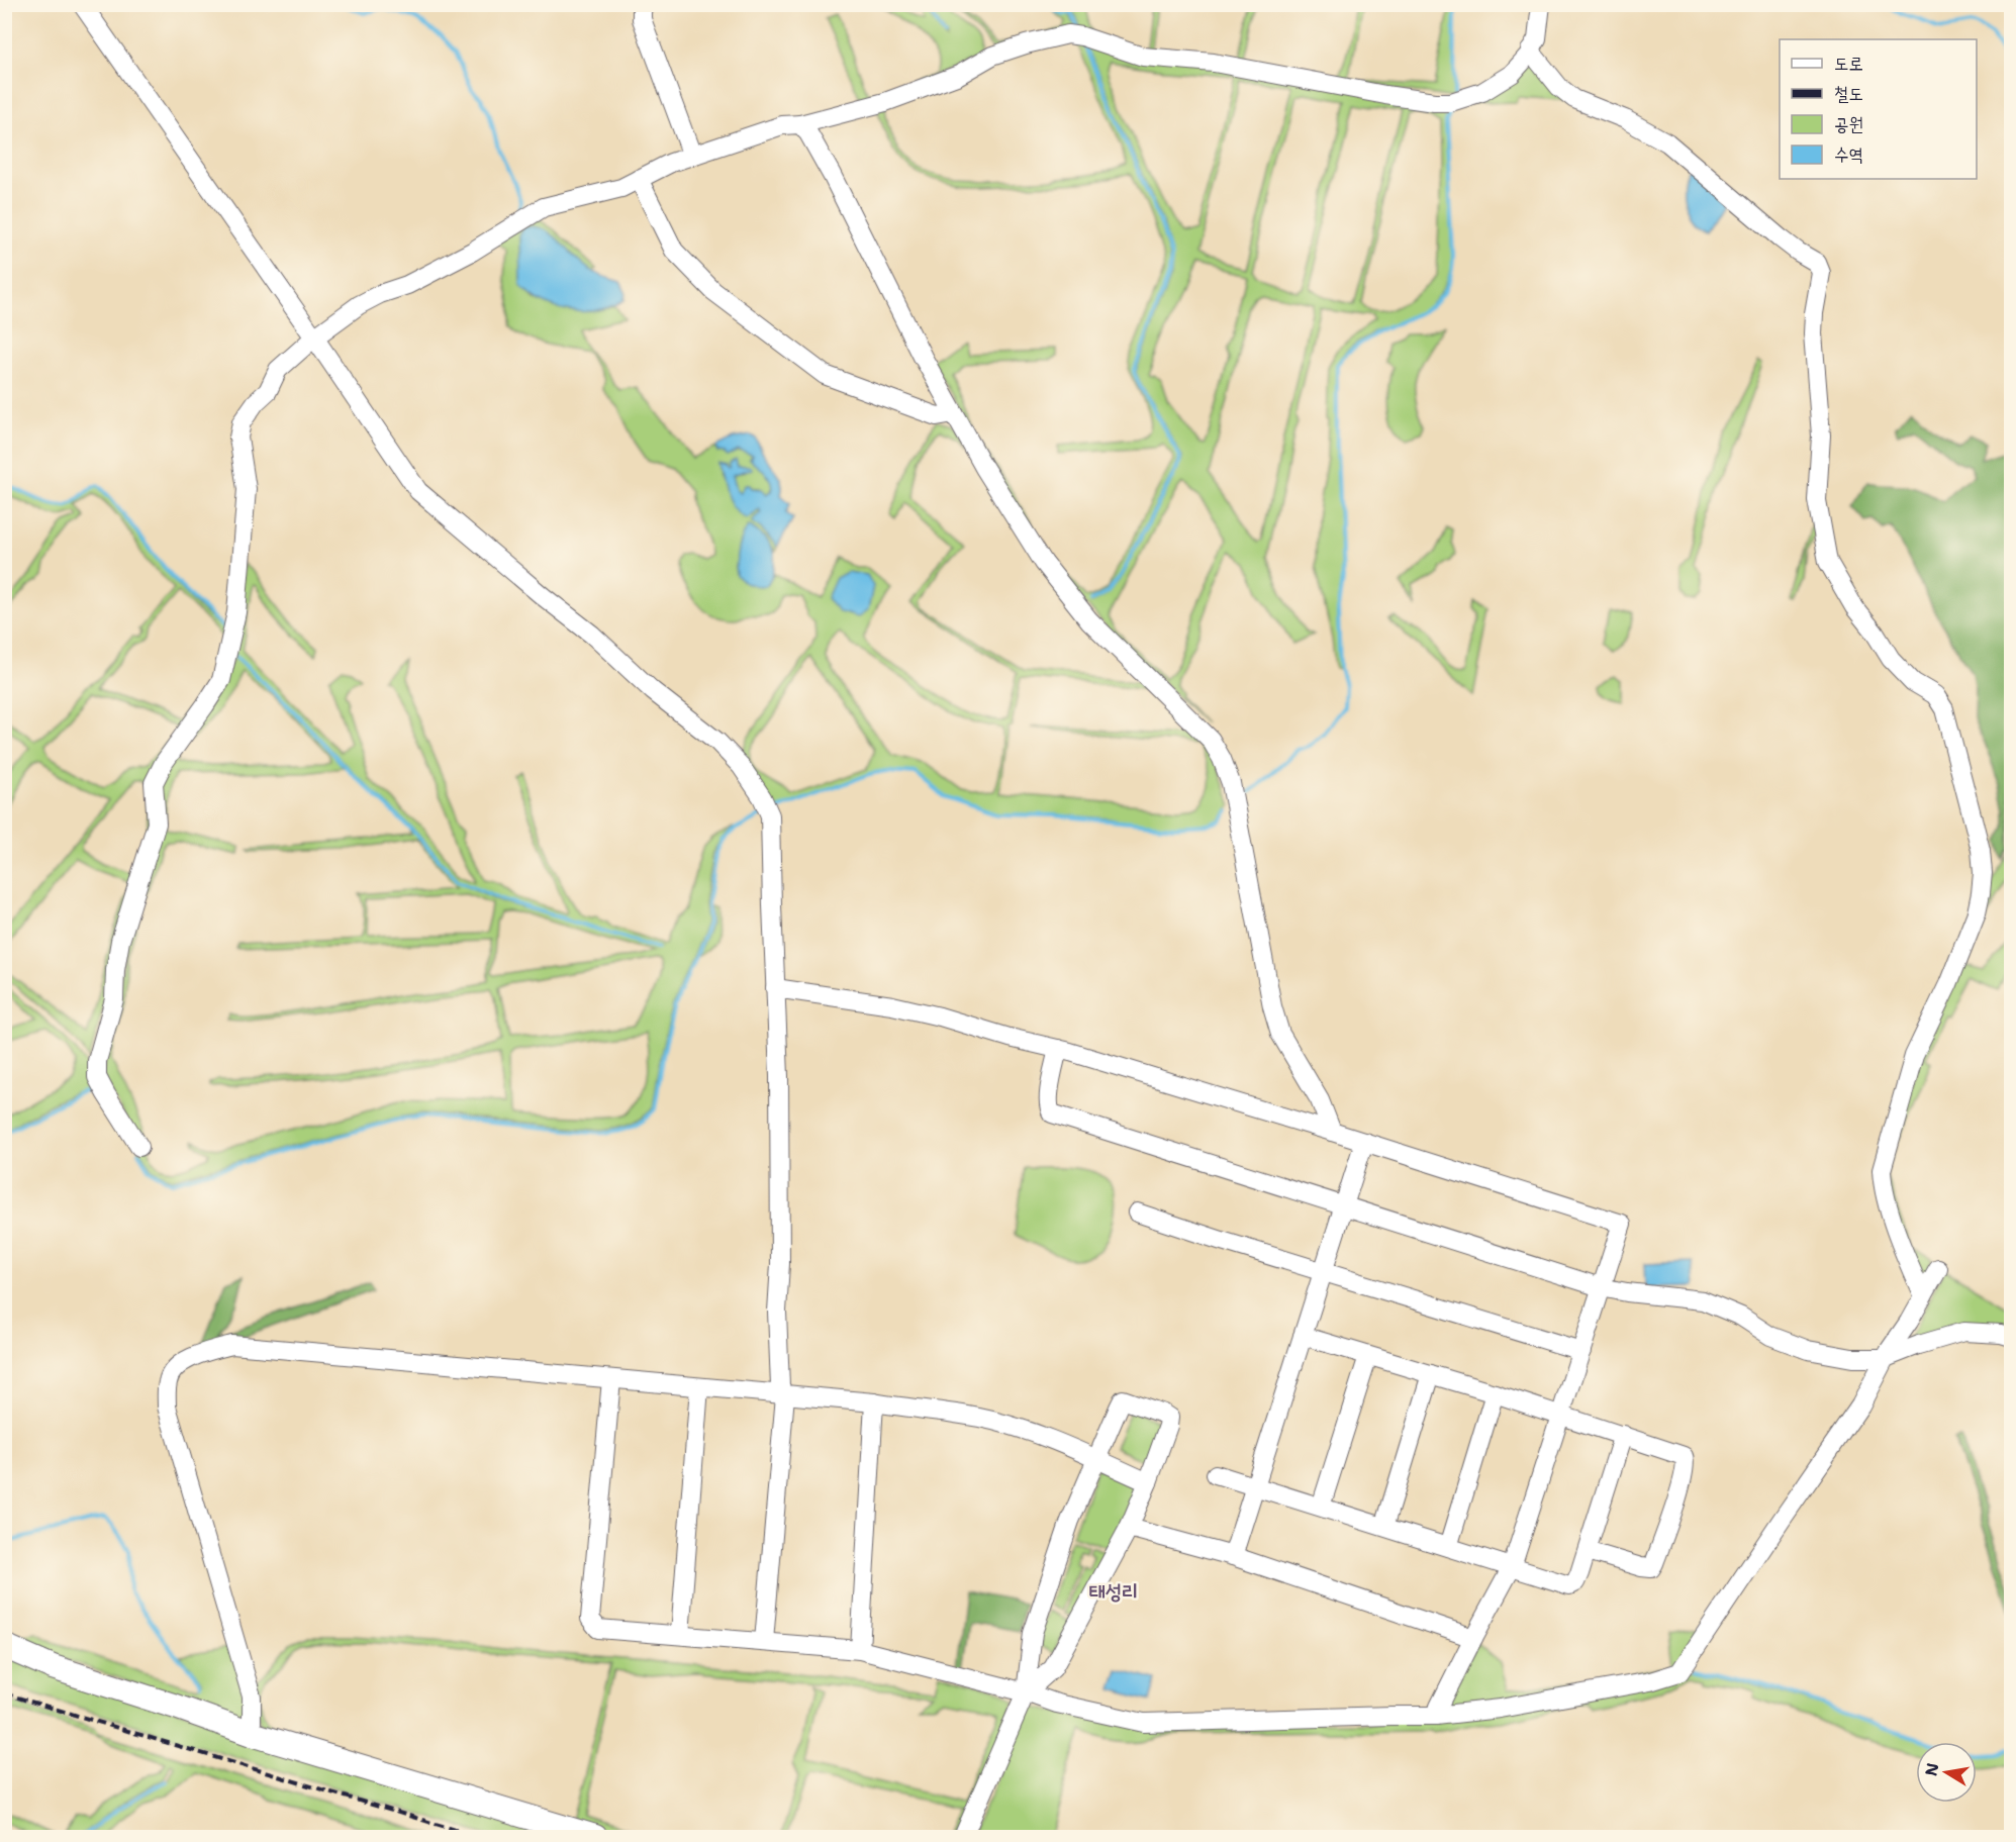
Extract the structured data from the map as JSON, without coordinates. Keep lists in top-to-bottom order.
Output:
{
  "districts": ["태성리"],
  "legend": [
    "도로",
    "철도",
    "공원",
    "수역"
  ],
  "north": "left"
}
